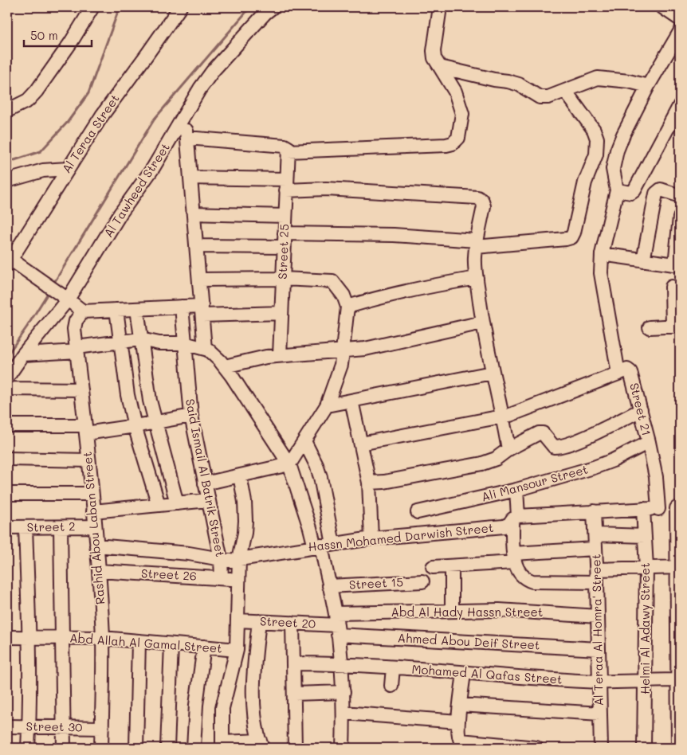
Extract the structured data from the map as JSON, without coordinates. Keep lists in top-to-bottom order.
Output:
{
  "streets": {
    "street": [
      "Al Teraa Street",
      "Al Tawheed Street",
      "Street 25",
      "Street 21",
      "Said Ismail Al Batrik Street",
      "Ali Mansour Street",
      "Street 2",
      "Rashid Abou Laban Street",
      "Hassn Mohamed Darwish Street",
      "Street 26",
      "Street 15",
      "Abd Al Hady Hassn Street",
      "Street 20",
      "Helmi Al Adawy Street",
      "Al Teraa Al Homra' Street",
      "Ahmed Abou Deif Street",
      "Abd Allah Al Gamal Street",
      "Mohamed Al Qafas Street",
      "Street 30"
    ]
  },
  "crossings": [
    ["Street 21", "Ali Mansour Street"],
    ["Said Ismail Al Batrik Street", "Hassn Mohamed Darwish Street"],
    ["Said Ismail Al Batrik Street", "Street 26"],
    ["Street 2", "Rashid Abou Laban Street"],
    ["Rashid Abou Laban Street", "Hassn Mohamed Darwish Street"],
    ["Rashid Abou Laban Street", "Street 26"],
    ["Rashid Abou Laban Street", "Abd Allah Al Gamal Street"],
    ["Rashid Abou Laban Street", "Street 30"],
    ["Abd Al Hady Hassn Street", "Street 20"],
    ["Abd Al Hady Hassn Street", "Al Teraa Al Homra' Street"],
    ["Abd Al Hady Hassn Street", "Ahmed Abou Deif Street"],
    ["Street 20", "Ahmed Abou Deif Street"],
    ["Helmi Al Adawy Street", "Mohamed Al Qafas Street"],
    ["Al Teraa Al Homra' Street", "Ahmed Abou Deif Street"],
    ["Al Teraa Al Homra' Street", "Mohamed Al Qafas Street"]
  ],
  "scale_bar": "50 m"
}
